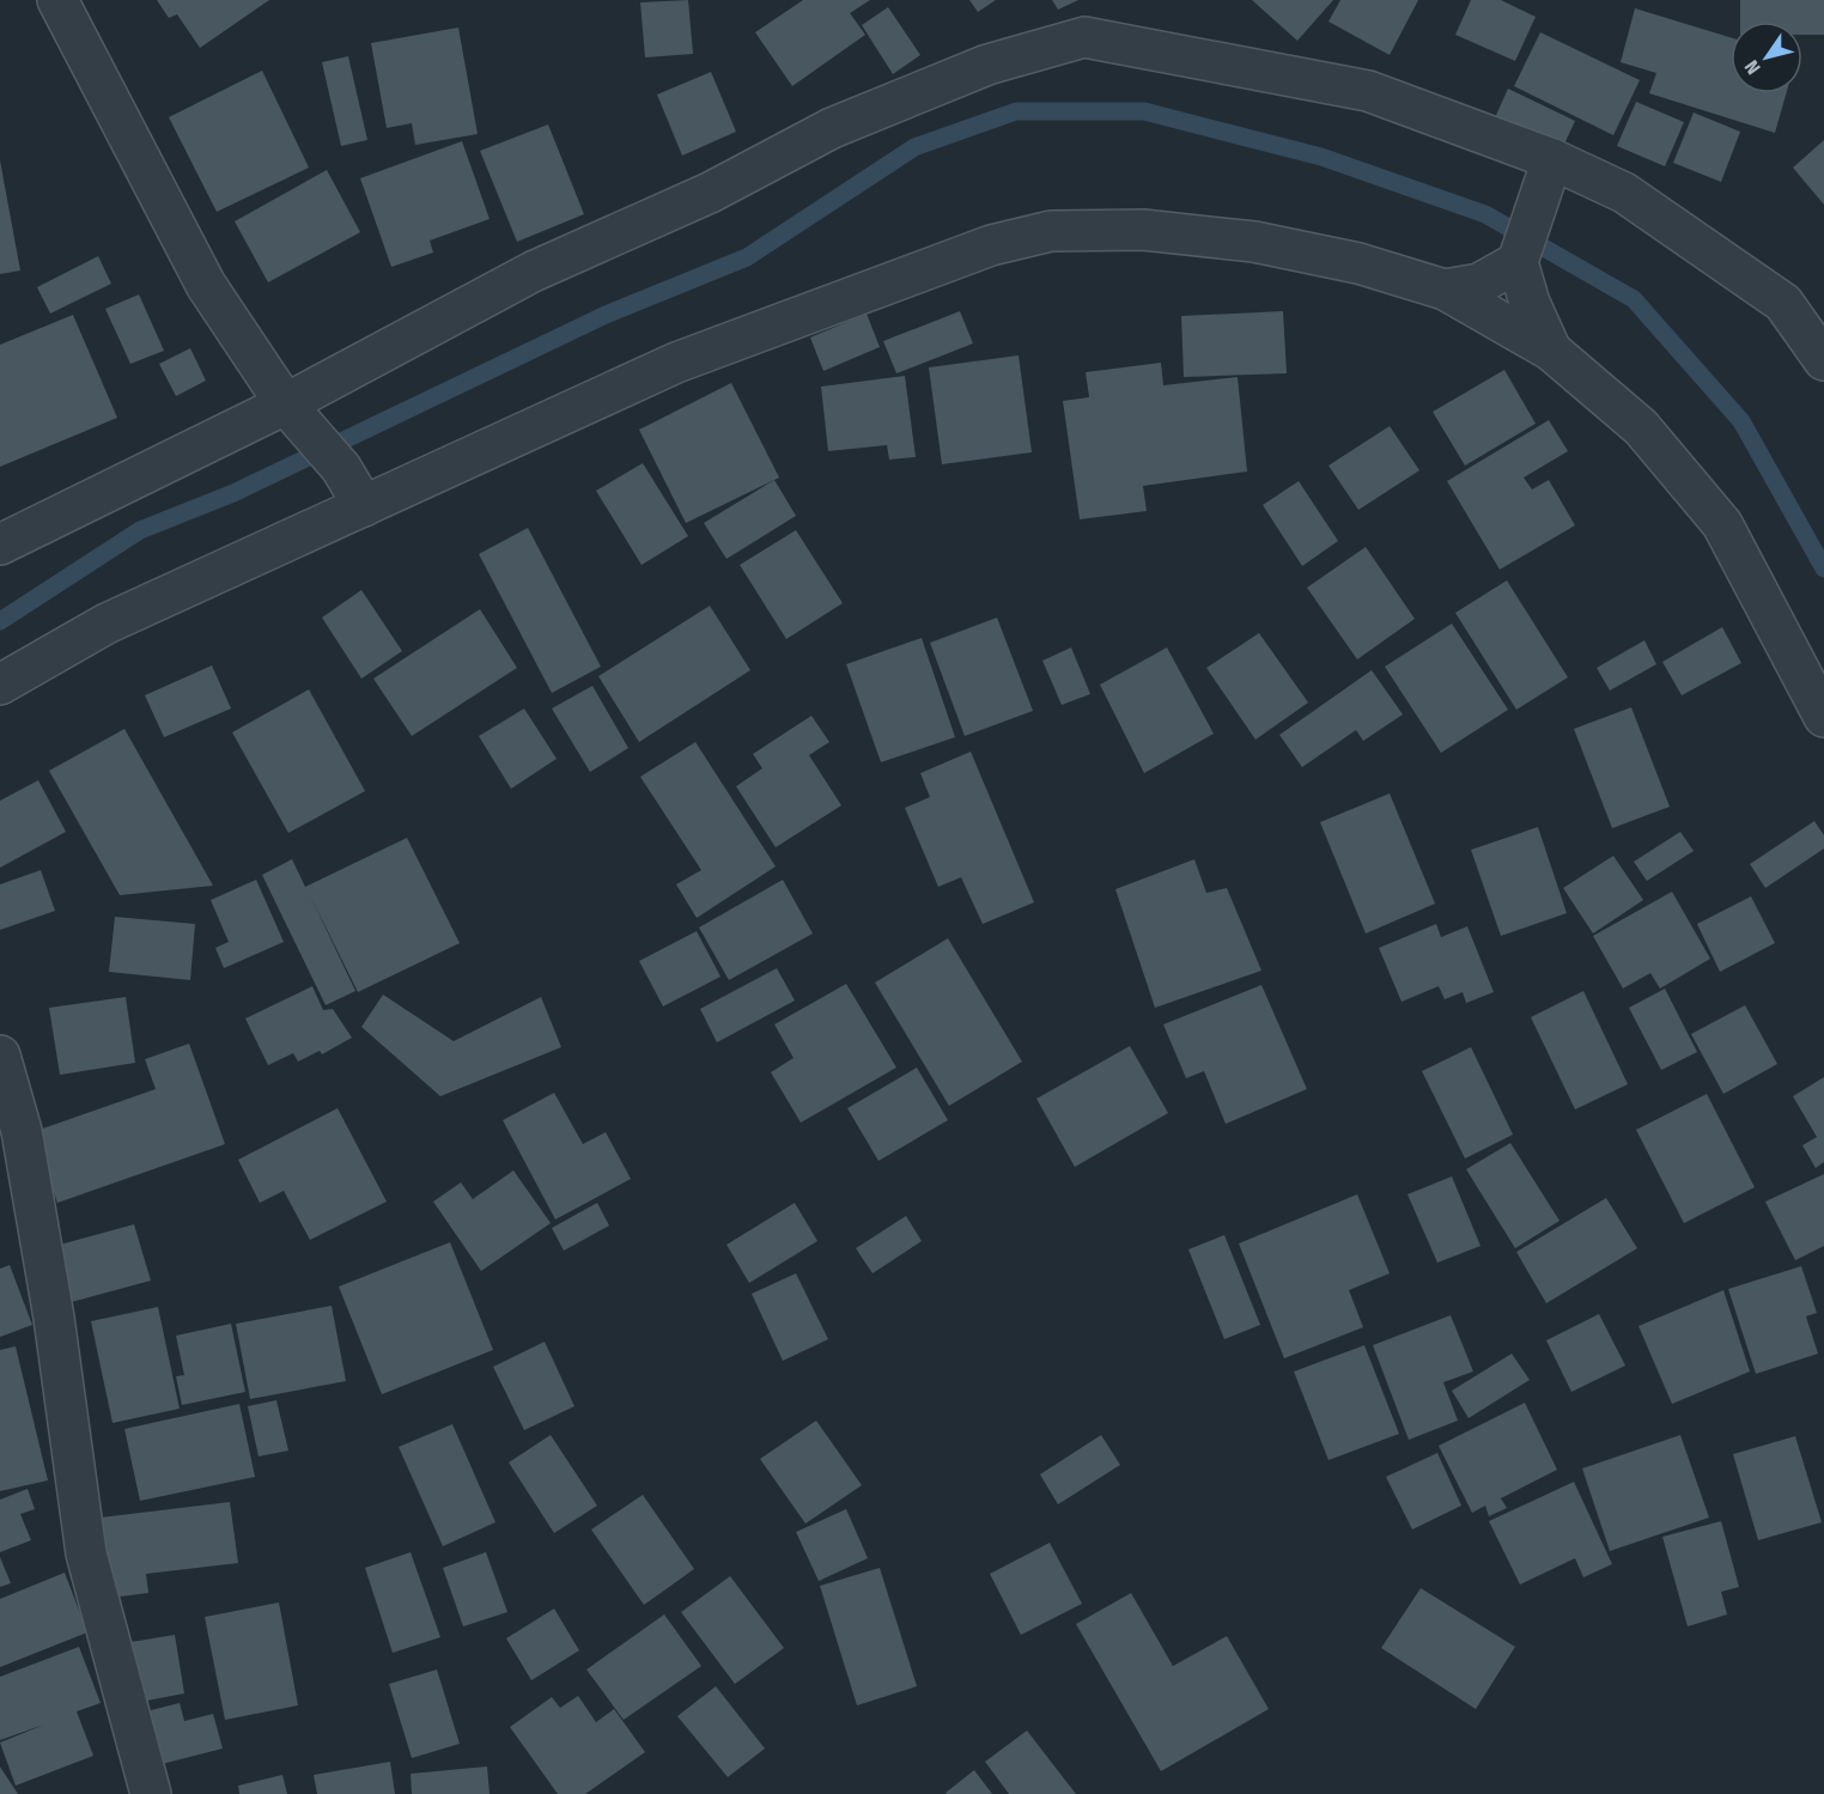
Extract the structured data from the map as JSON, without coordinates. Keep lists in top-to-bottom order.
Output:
{
  "north": "bottom left"
}
